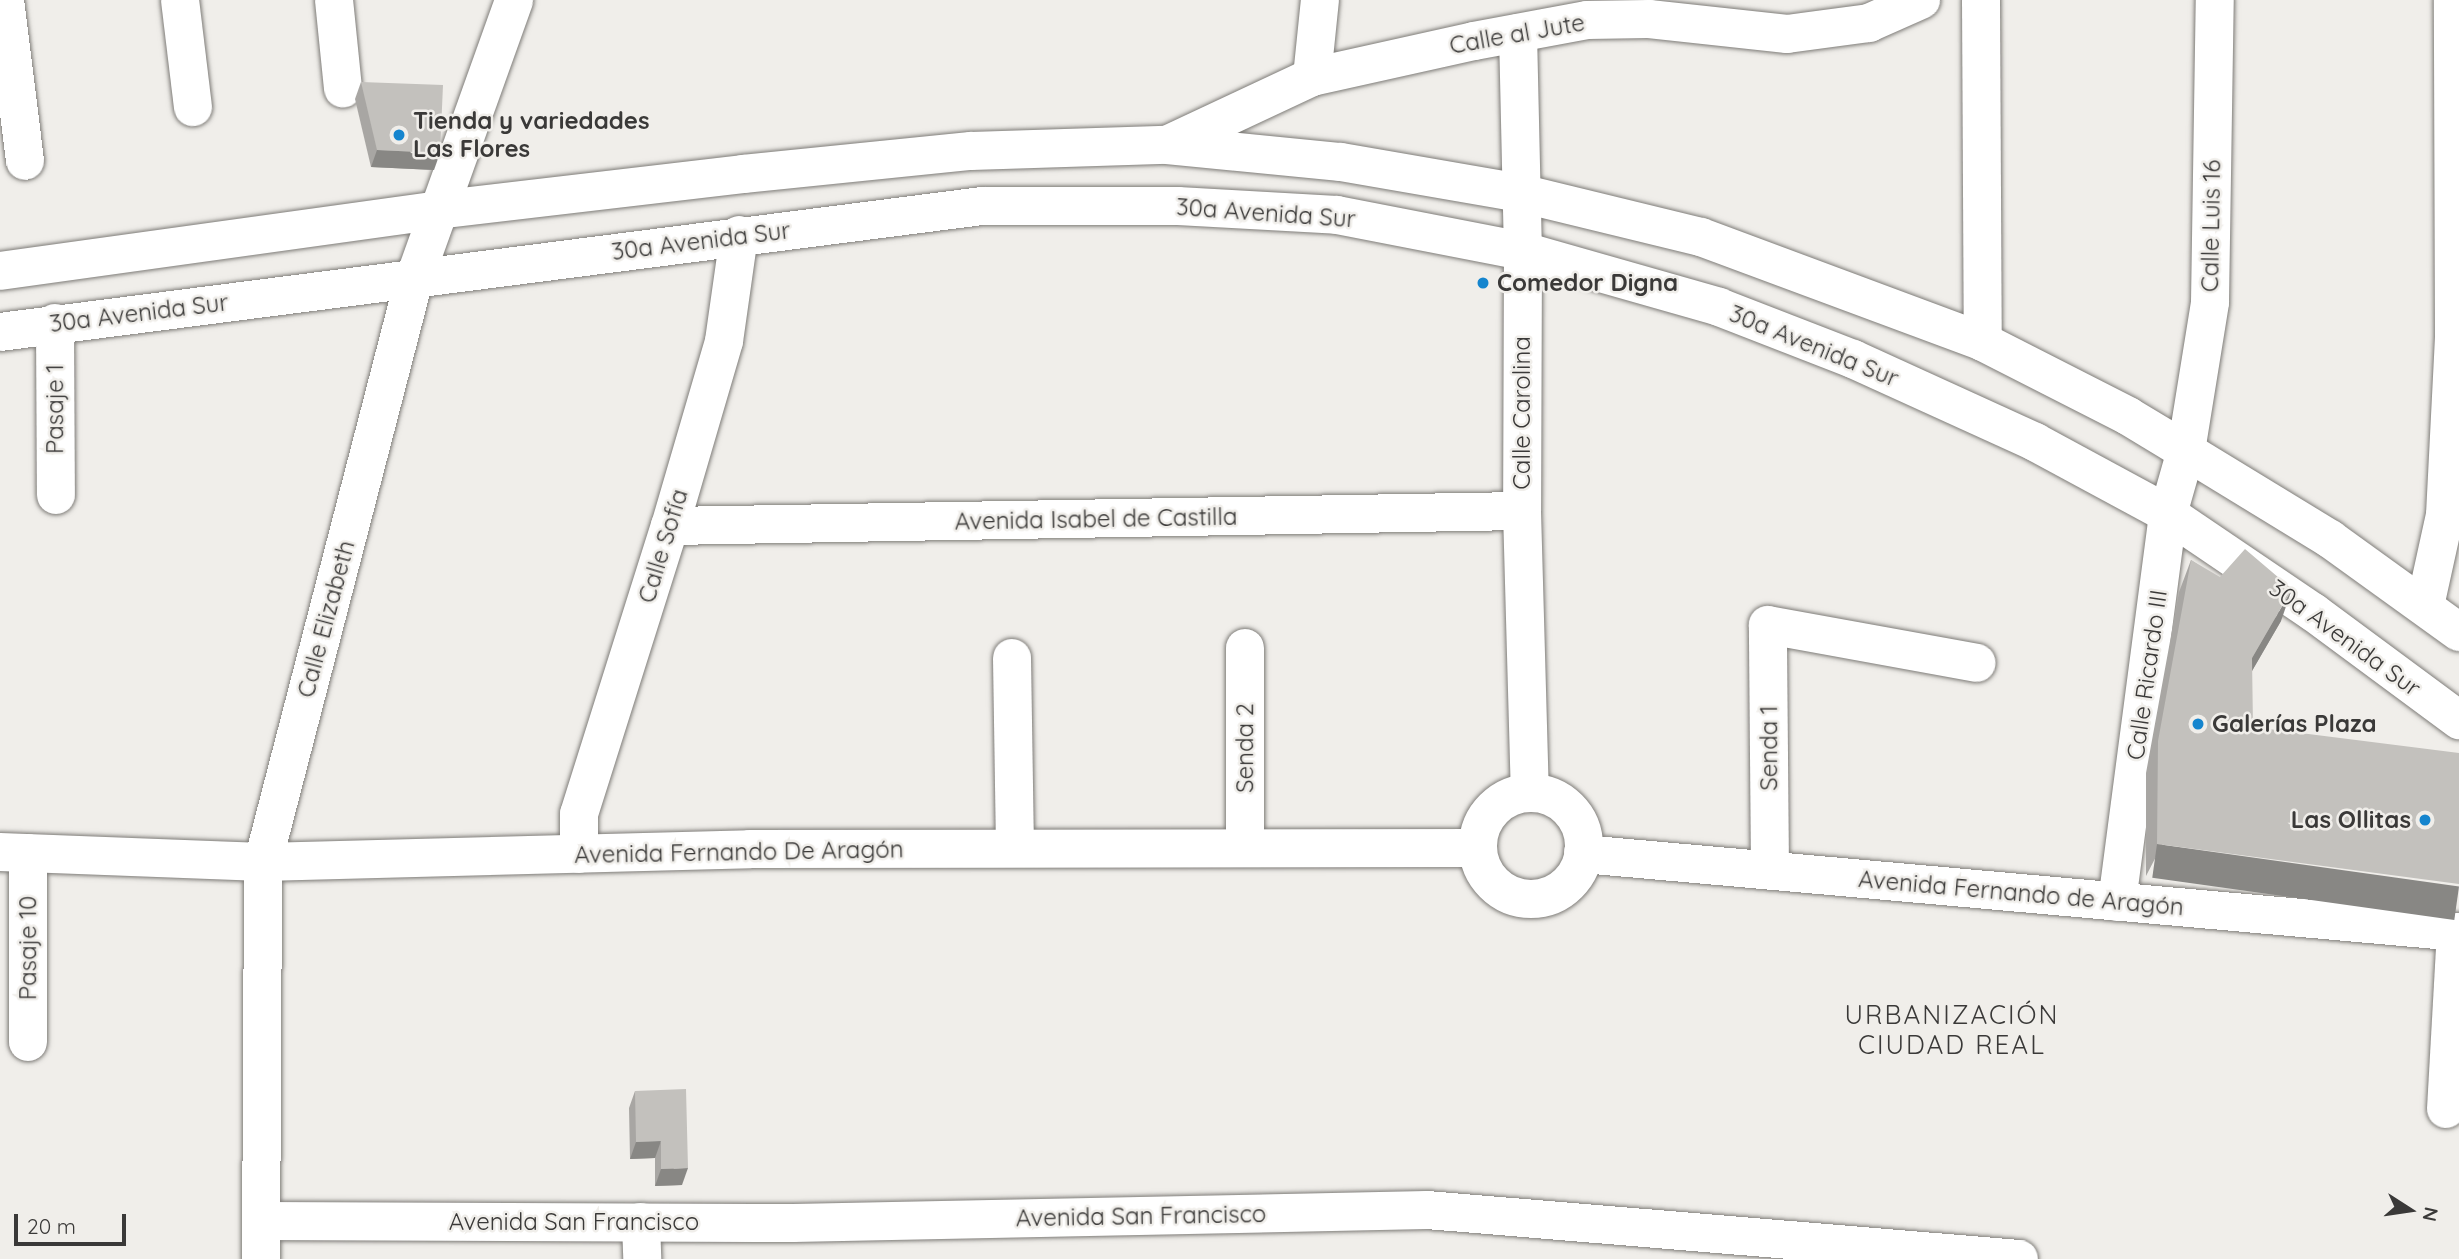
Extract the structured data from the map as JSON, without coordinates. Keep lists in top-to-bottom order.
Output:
{
  "streets": {
    "street": [
      "Calle al Jute",
      "30a Avenida Sur",
      "Calle Luis 16",
      "Pasaje 1",
      "Calle Carolina",
      "Avenida Isabel de Castilla",
      "Calle Sofía",
      "Calle Elizabeth",
      "Calle Ricardo III",
      "Senda 2",
      "Senda 1",
      "Avenida Fernando De Aragón",
      "Avenida Fernando de Aragón",
      "Pasaje 10",
      "Avenida San Francisco"
    ]
  },
  "crossings": [
    ["Calle al Jute", "Calle Carolina"],
    ["30a Avenida Sur", "Pasaje 1"],
    ["30a Avenida Sur", "Calle Carolina"],
    ["30a Avenida Sur", "Calle Sofía"],
    ["30a Avenida Sur", "Calle Elizabeth"],
    ["30a Avenida Sur", "Calle Ricardo III"],
    ["Calle Luis 16", "Calle Ricardo III"],
    ["Calle Carolina", "Avenida Isabel de Castilla"],
    ["Calle Carolina", "Avenida Fernando De Aragón"],
    ["Calle Carolina", "Avenida Fernando de Aragón"],
    ["Avenida Isabel de Castilla", "Calle Sofía"],
    ["Calle Sofía", "Avenida Fernando De Aragón"],
    ["Calle Elizabeth", "Avenida Fernando De Aragón"],
    ["Calle Elizabeth", "Avenida San Francisco"],
    ["Calle Ricardo III", "Avenida Fernando de Aragón"],
    ["Senda 2", "Avenida Fernando De Aragón"],
    ["Senda 1", "Avenida Fernando de Aragón"],
    ["Avenida Fernando De Aragón", "Avenida Fernando de Aragón"],
    ["Avenida Fernando De Aragón", "Pasaje 10"]
  ],
  "districts": ["URBANIZACIÓN CIUDAD REAL"],
  "places": [
    "Tienda y variedades Las Flores",
    "Comedor Digna",
    "Galerías Plaza",
    "Las Ollitas"
  ],
  "scale_bar": "20 m",
  "north": "right"
}
